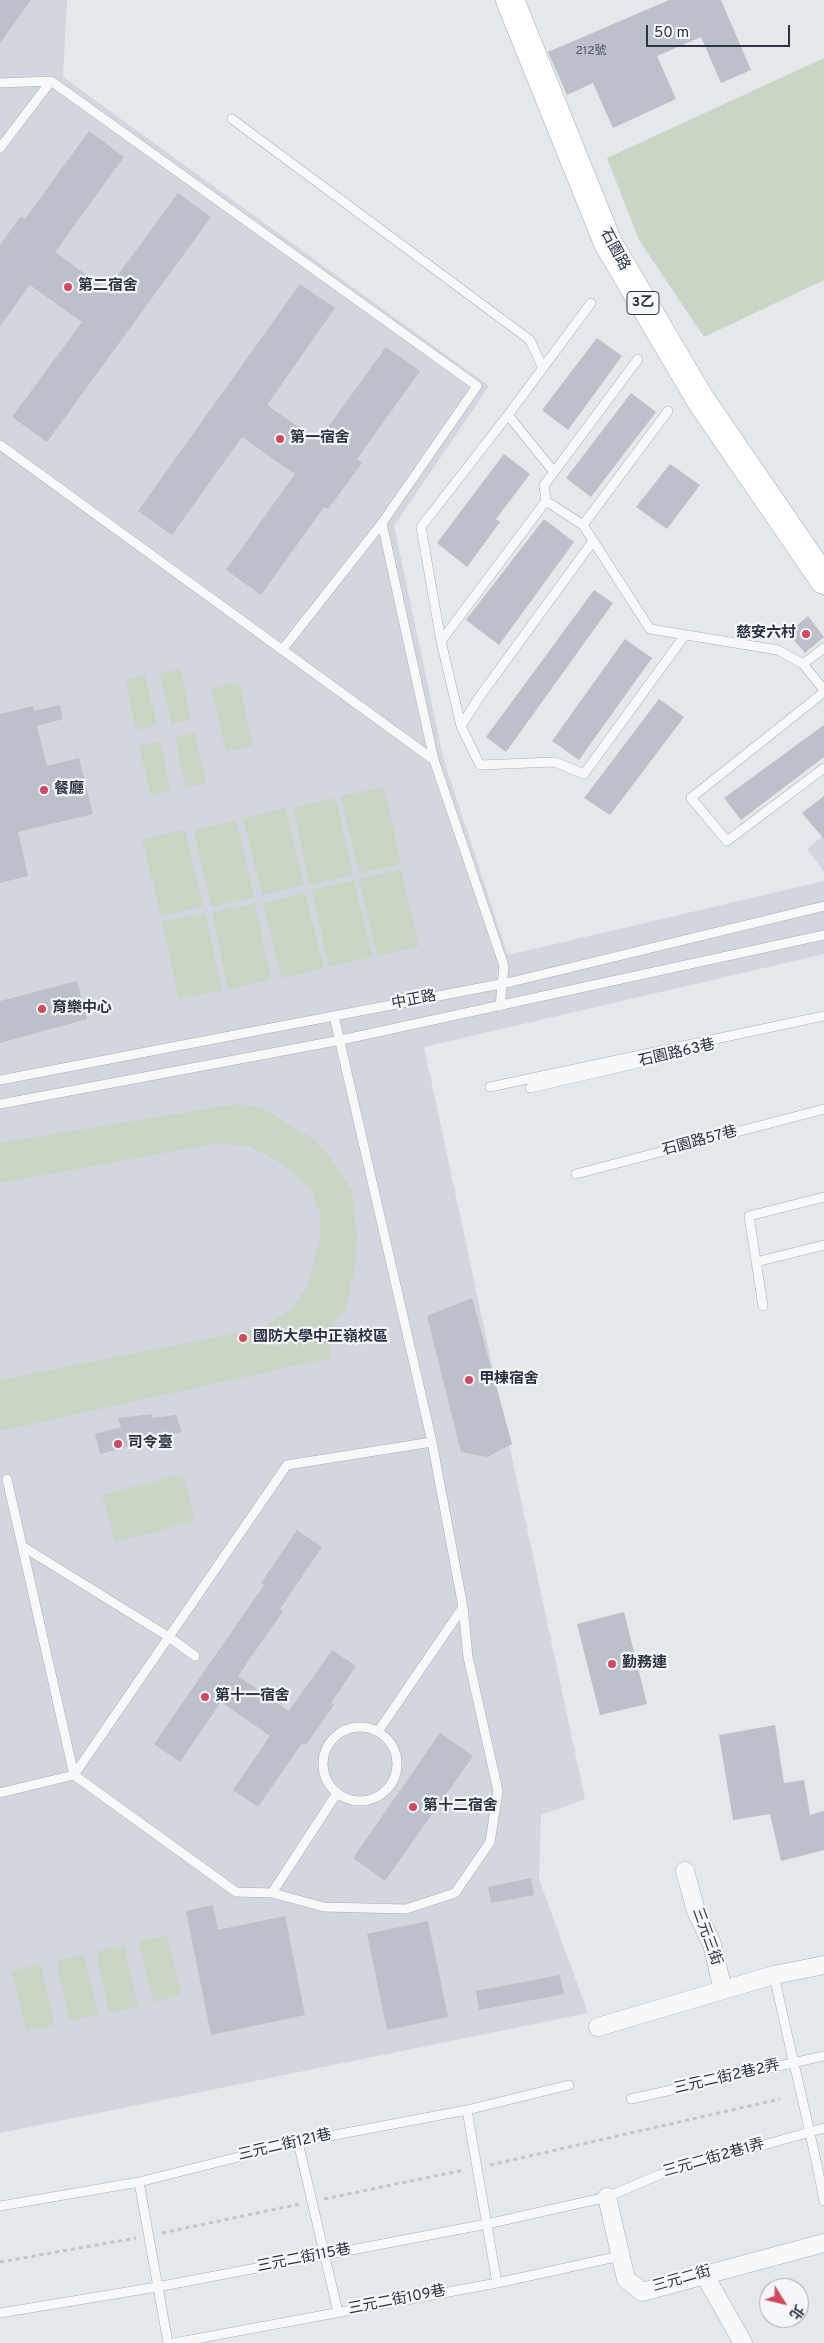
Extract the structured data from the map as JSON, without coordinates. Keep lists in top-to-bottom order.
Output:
{
  "streets": {
    "main road": ["石園路", "3乙"],
    "street": ["三元三街", "三元二街"],
    "lane": [
      "中正路",
      "石園路63巷",
      "石園路57巷",
      "三元二街2巷2弄",
      "三元二街121巷",
      "三元二街2巷1弄",
      "三元二街115巷",
      "三元二街109巷"
    ]
  },
  "crossings": [
    ["三元二街2巷1弄", "三元二街115巷"],
    ["三元二街2巷1弄", "三元二街"],
    ["三元二街115巷", "三元二街"],
    ["三元二街", "三元二街109巷"]
  ],
  "places": [
    "第二宿舍",
    "第一宿舍",
    "慈安六村",
    "餐廳",
    "育樂中心",
    "國防大學中正嶺校區",
    "甲棟宿舍",
    "司令臺",
    "勤務連",
    "第十一宿舍",
    "第十二宿舍"
  ],
  "house_numbers": ["212號"],
  "scale_bar": "50 m",
  "north": "bottom right"
}
